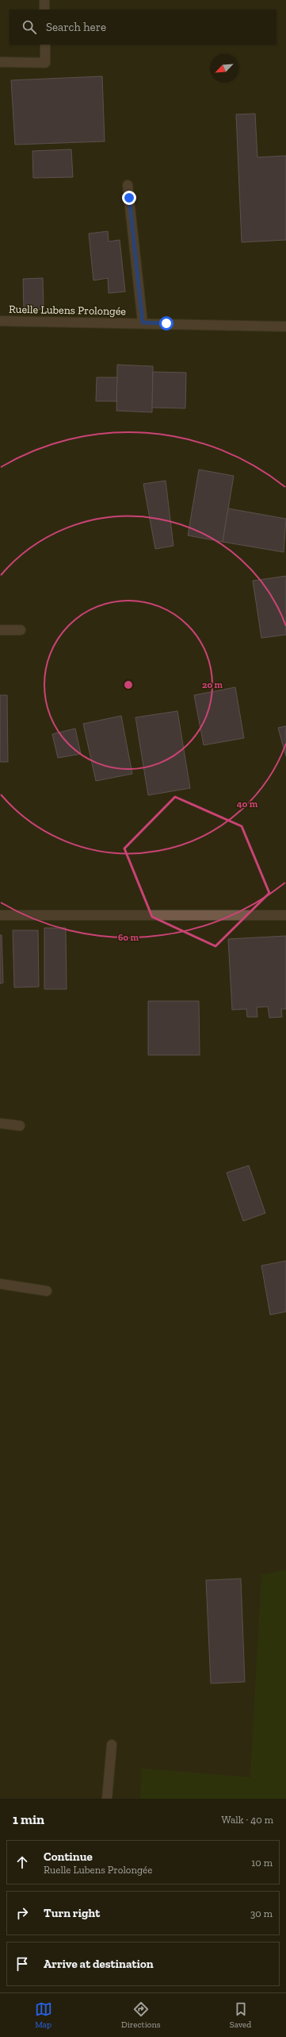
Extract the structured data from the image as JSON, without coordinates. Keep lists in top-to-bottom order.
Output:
{
  "streets": {
    "street": ["Ruelle Lubens Prolongée"]
  },
  "north": "bottom left",
  "page": {
    "search": "Search here",
    "heading": ["1 min", "Walk · 40 m"],
    "list": [
      ["Continue", "Ruelle Lubens Prolongée", "10 m"],
      ["Turn right", "30 m"],
      "Arrive at destination"
    ],
    "nav": ["Map", "Directions", "Saved"]
  },
  "rings": ["20 m", "40 m", "60 m"]
}
